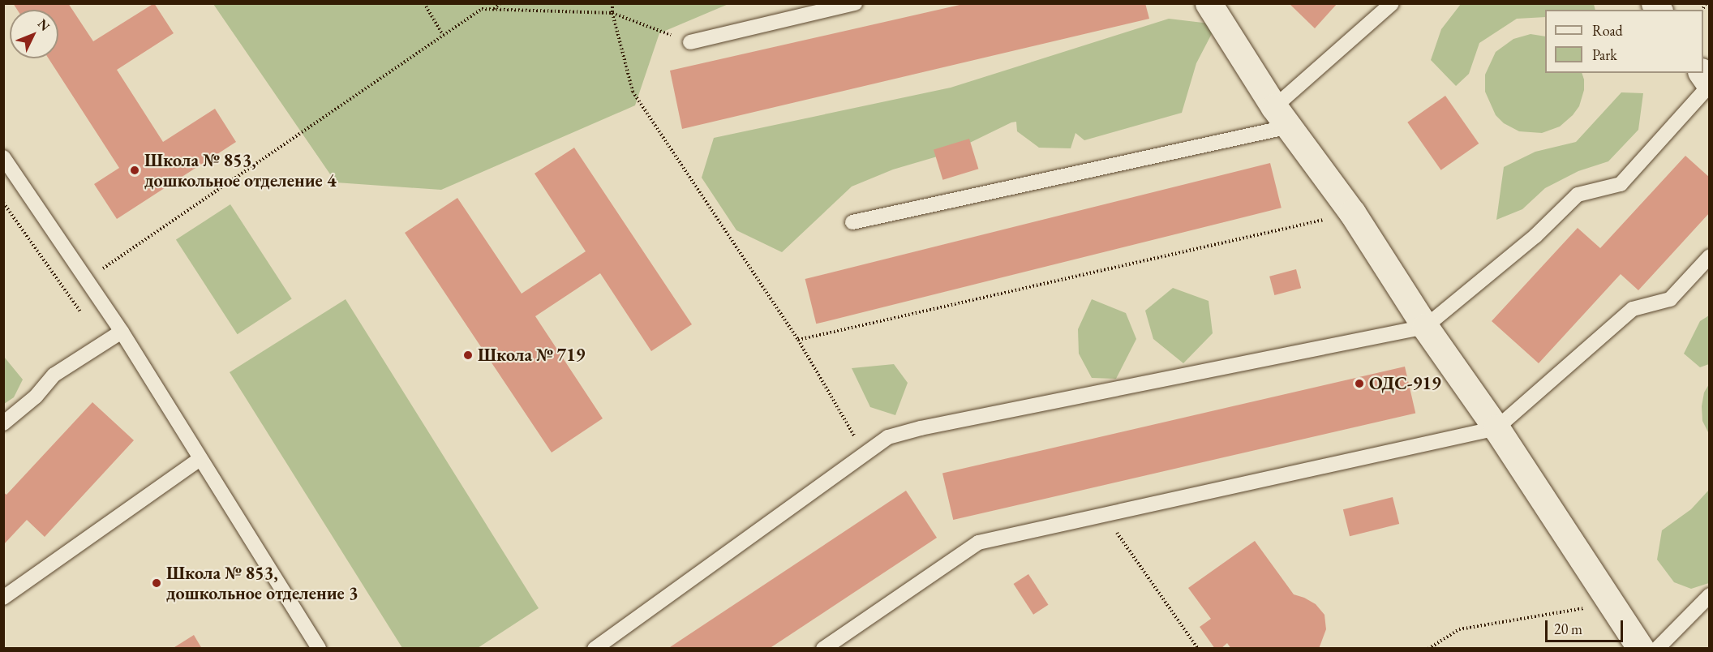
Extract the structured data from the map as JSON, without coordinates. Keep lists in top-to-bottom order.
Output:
{
  "places": [
    "Школа № 853, дошкольное отделение 4",
    "Школа № 719",
    "ОДС-919",
    "Школа № 853, дошкольное отделение 3"
  ],
  "legend": ["Road", "Park"],
  "scale_bar": "20 m",
  "north": "top right"
}
